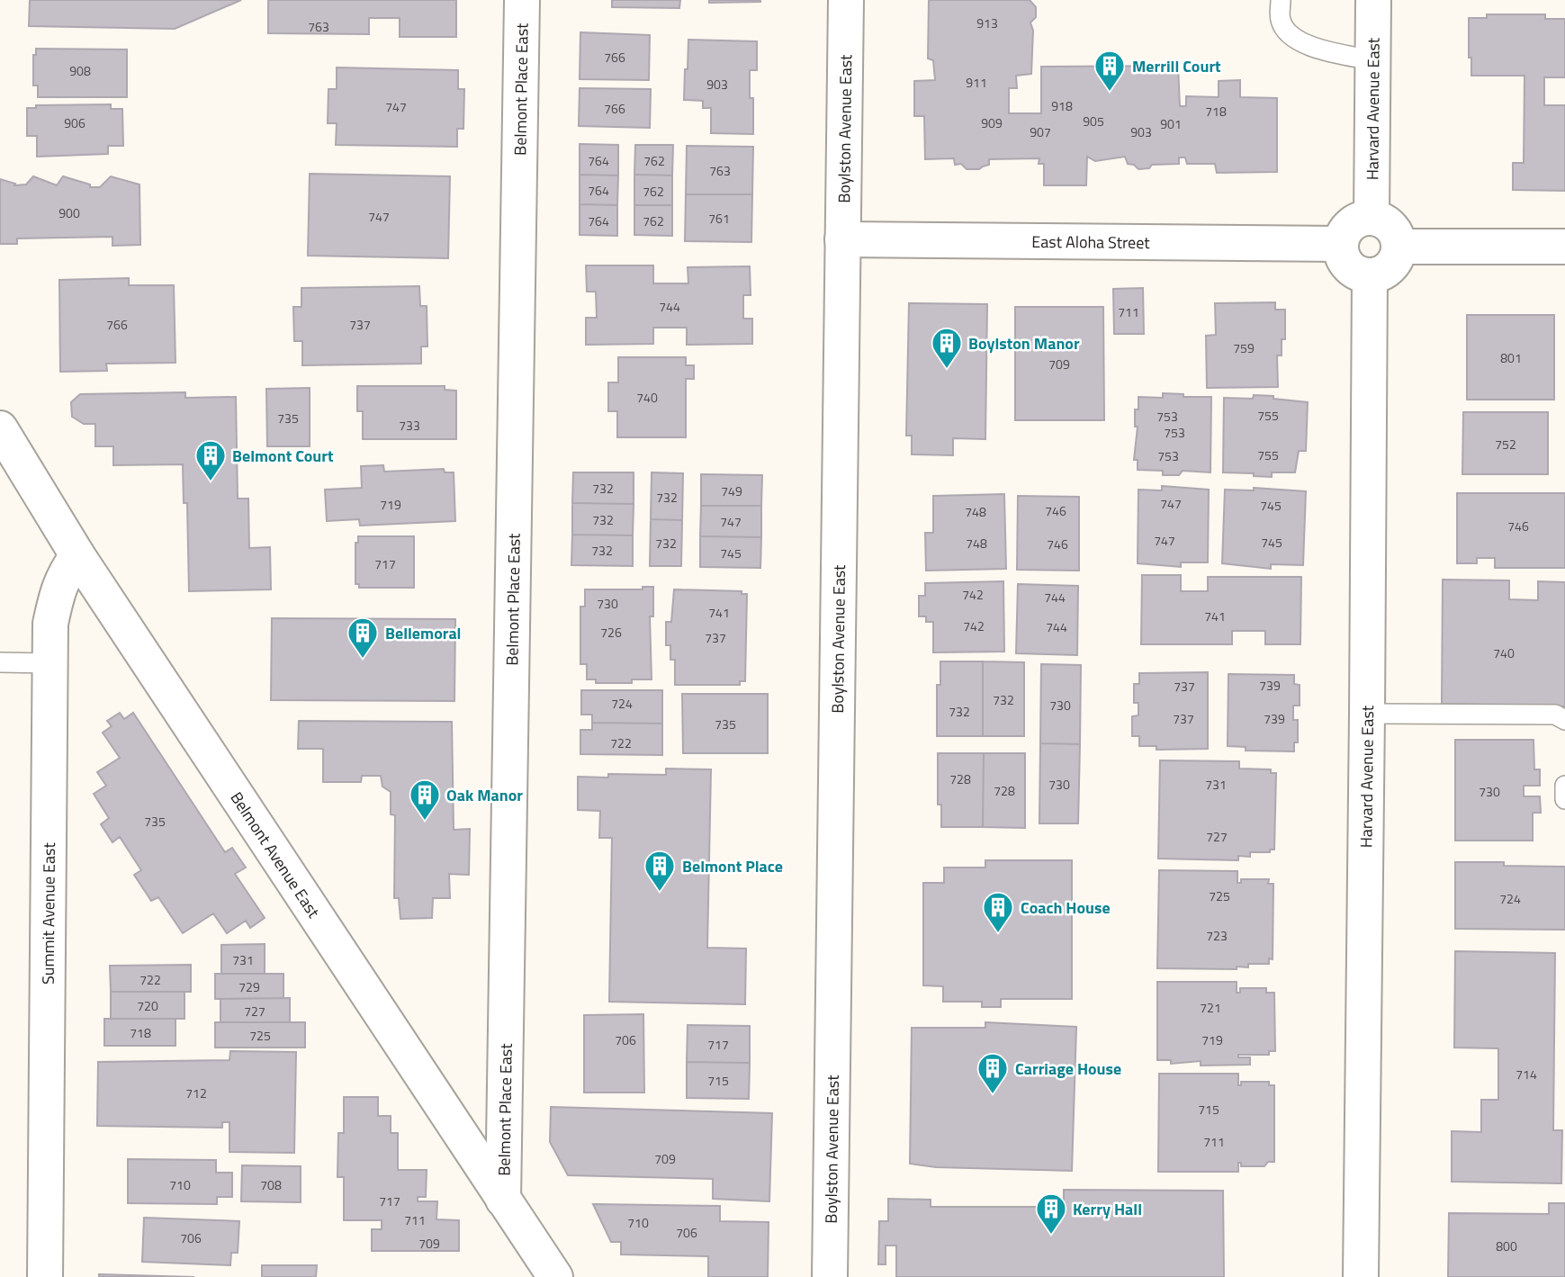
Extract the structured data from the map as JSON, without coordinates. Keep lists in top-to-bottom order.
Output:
{
  "streets": {
    "street": [
      "Belmont Place East",
      "Harvard Avenue East",
      "Boylston Avenue East",
      "East Aloha Street",
      "Belmont Avenue East",
      "Summit Avenue East"
    ]
  },
  "crossings": [
    ["Belmont Place East", "Belmont Avenue East"],
    ["Harvard Avenue East", "East Aloha Street"],
    ["Boylston Avenue East", "East Aloha Street"],
    ["Belmont Avenue East", "Summit Avenue East"]
  ],
  "places": {
    "building": [
      "Merrill Court",
      "Boylston Manor",
      "Belmont Court",
      "Bellemoral",
      "Oak Manor",
      "Belmont Place",
      "Coach House",
      "Carriage House",
      "Kerry Hall"
    ]
  },
  "house_numbers": [
    "913",
    "763",
    "766",
    "908",
    "911",
    "903",
    "918",
    "747",
    "766",
    "718",
    "905",
    "906",
    "909",
    "901",
    "907",
    "903",
    "764",
    "762",
    "763",
    "764",
    "762",
    "900",
    "747",
    "761",
    "764",
    "762",
    "744",
    "711",
    "766",
    "737",
    "759",
    "801",
    "709",
    "740",
    "755",
    "753",
    "735",
    "733",
    "753",
    "752",
    "755",
    "753",
    "732",
    "749",
    "732",
    "747",
    "719",
    "745",
    "746",
    "748",
    "732",
    "747",
    "746",
    "747",
    "745",
    "732",
    "748",
    "746",
    "732",
    "745",
    "717",
    "742",
    "744",
    "730",
    "741",
    "741",
    "742",
    "744",
    "726",
    "737",
    "740",
    "739",
    "737",
    "732",
    "724",
    "730",
    "732",
    "737",
    "739",
    "735",
    "722",
    "728",
    "730",
    "731",
    "728",
    "730",
    "735",
    "727",
    "725",
    "724",
    "723",
    "731",
    "722",
    "729",
    "720",
    "721",
    "727",
    "718",
    "725",
    "706",
    "719",
    "717",
    "714",
    "715",
    "712",
    "715",
    "711",
    "709",
    "710",
    "708",
    "717",
    "711",
    "710",
    "706",
    "706",
    "709",
    "800"
  ]
}
